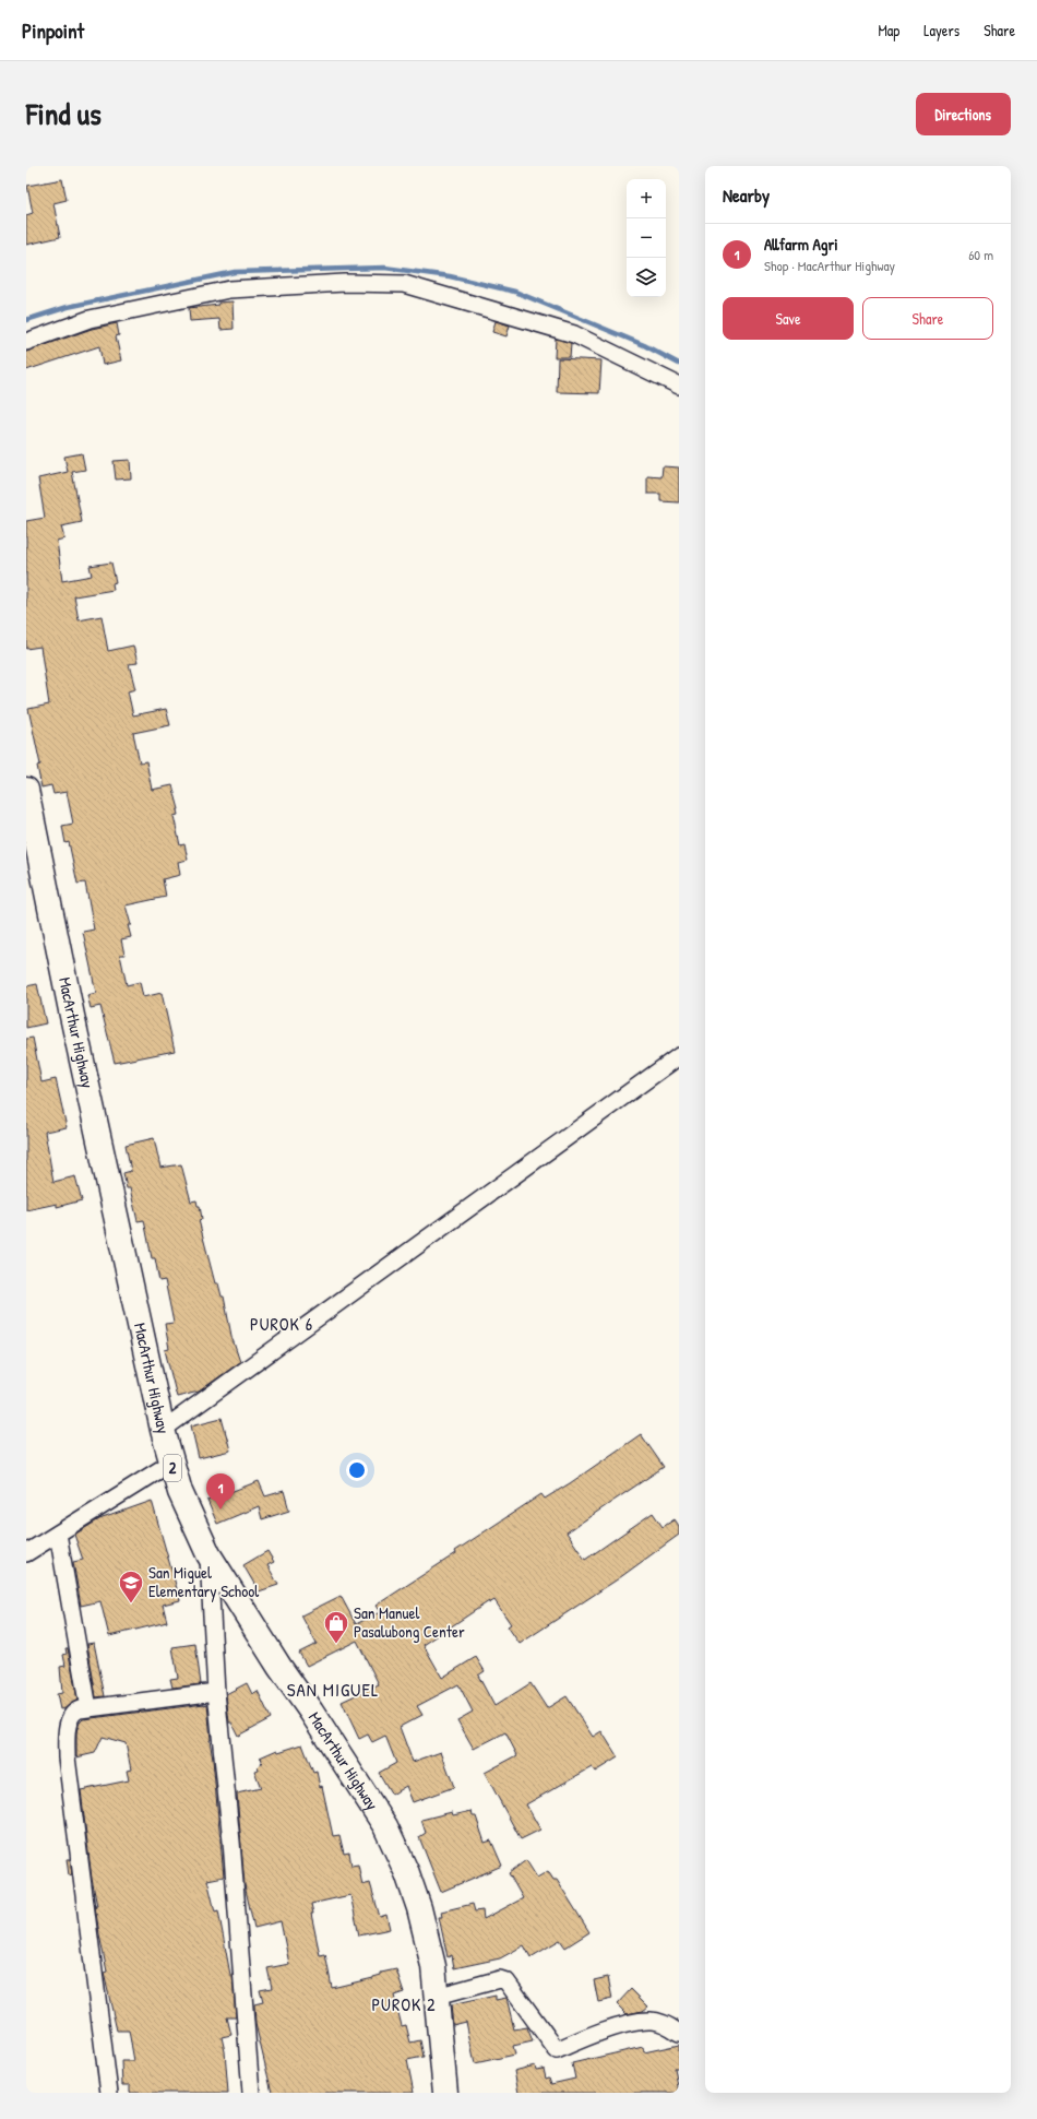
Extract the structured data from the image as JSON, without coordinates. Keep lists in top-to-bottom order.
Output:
{
  "streets": {
    "highway": ["MacArthur Highway", "2"]
  },
  "districts": ["PUROK 6", "SAN MIGUEL", "PUROK 2"],
  "places": {
    "school or university": ["San Miguel Elementary School"],
    "shop": ["San Manuel Pasalubong Center"]
  },
  "page": {
    "header": "Pinpoint",
    "nav": ["Map", "Layers", "Share"],
    "title": "Find us",
    "buttons": [
      "Directions",
      ["Save", "Share"]
    ],
    "heading": "Nearby",
    "map_buttons": ["+", "−"],
    "list": [
      {
        "mark": "1",
        "name": "Allfarm Agri",
        "note": "Shop · MacArthur Highway",
        "value": "60 m"
      }
    ],
    "pins": "1"
  }
}
